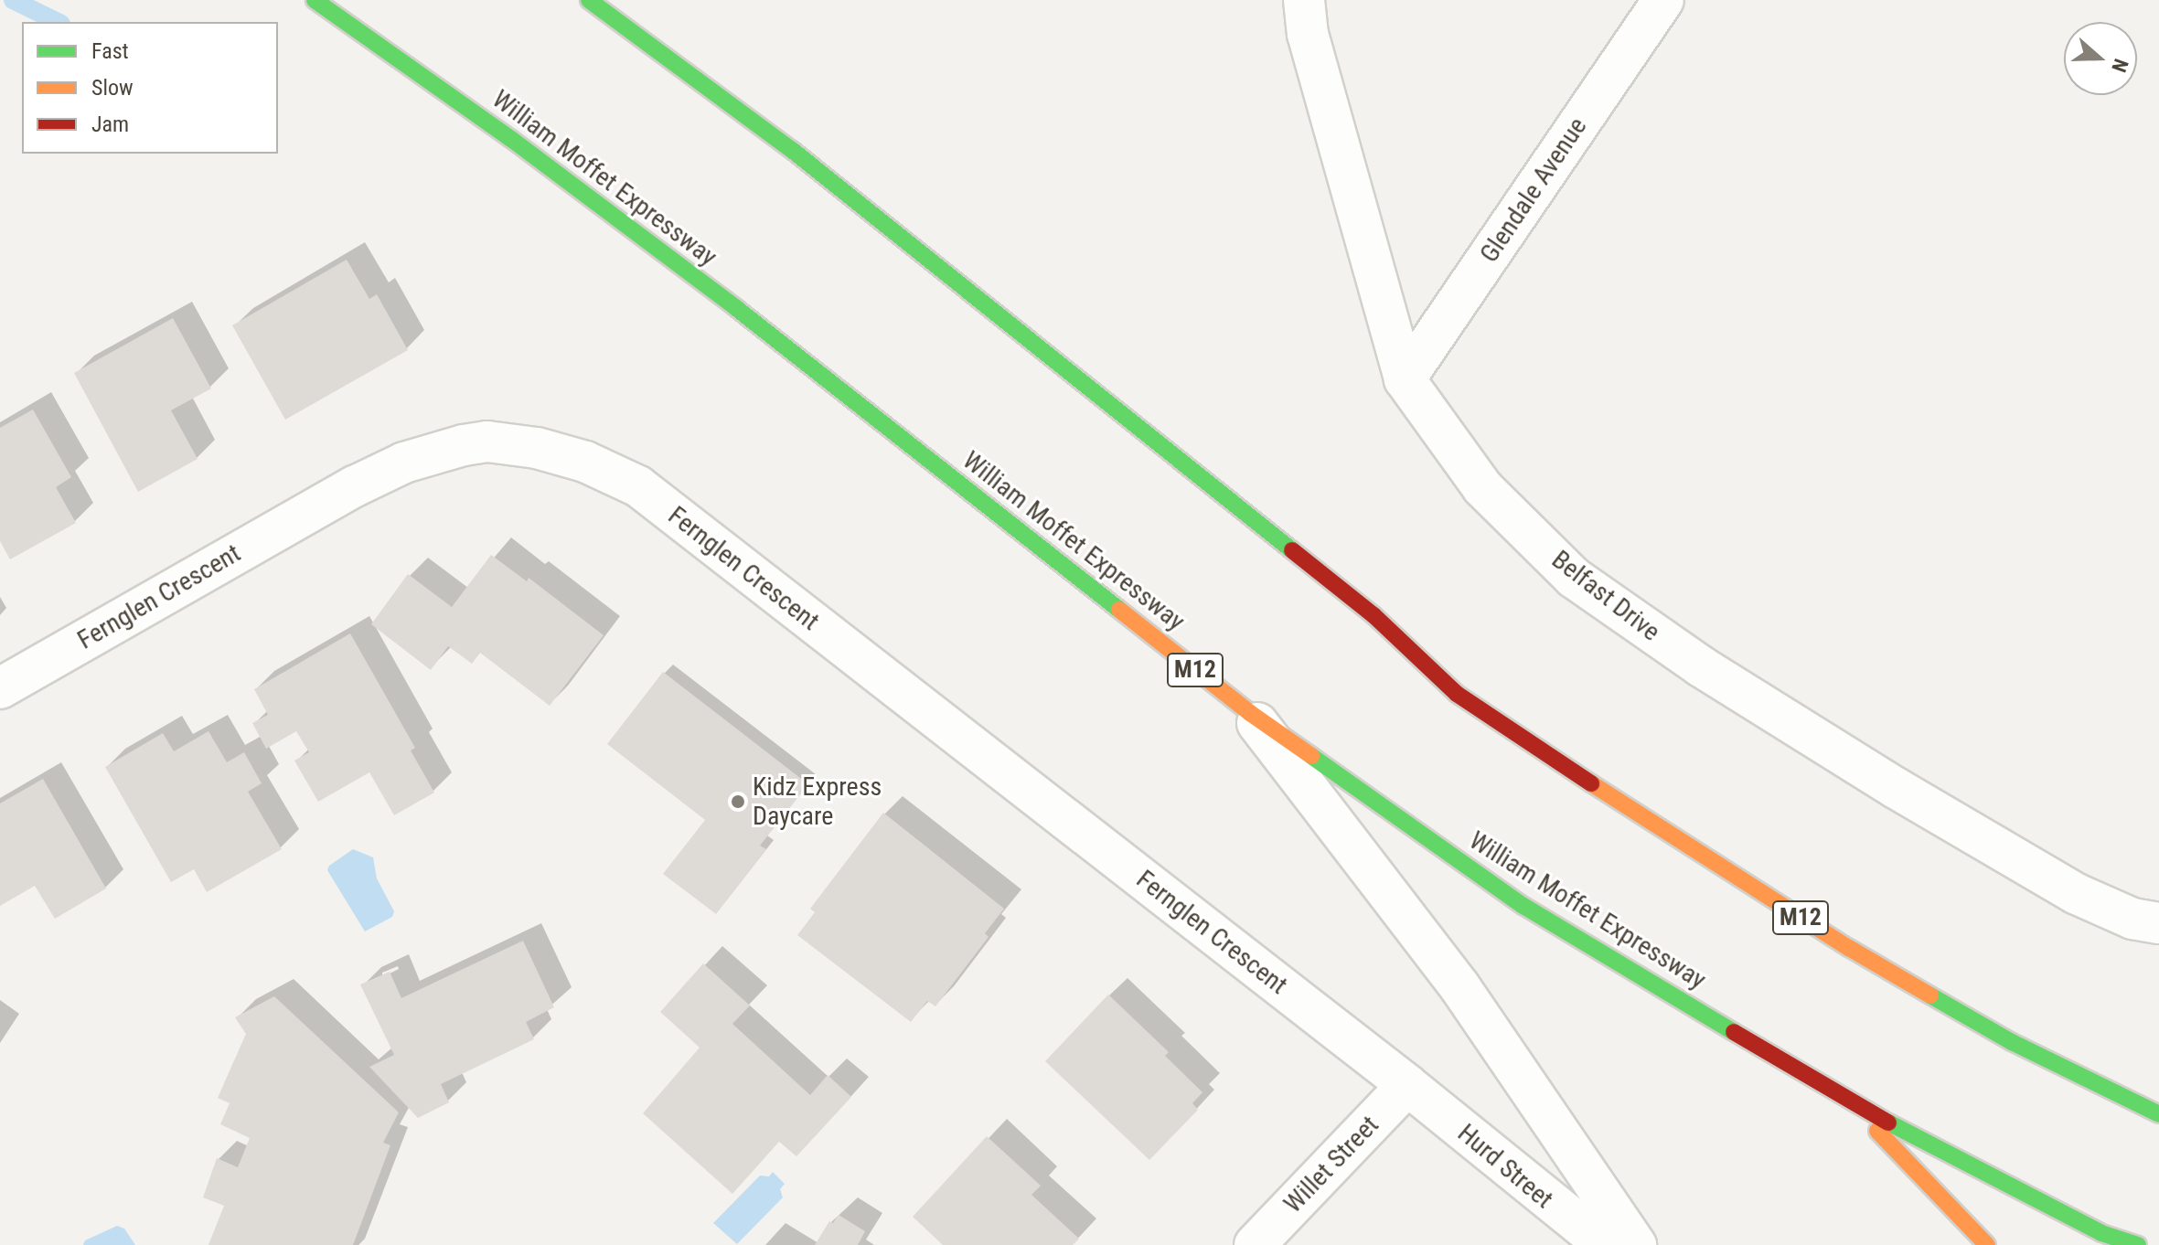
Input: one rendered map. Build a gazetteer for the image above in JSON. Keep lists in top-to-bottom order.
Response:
{
  "streets": {
    "main road": ["William Moffet Expressway", "M12"],
    "street": [
      "Glendale Avenue",
      "Fernglen Crescent",
      "Belfast Drive",
      "Willet Street",
      "Hurd Street"
    ]
  },
  "crossings": [
    ["Glendale Avenue", "Belfast Drive"],
    ["Fernglen Crescent", "Willet Street"],
    ["Fernglen Crescent", "Hurd Street"],
    ["Willet Street", "Hurd Street"]
  ],
  "places": ["Kidz Express Daycare"],
  "legend": ["Fast", "Slow", "Jam"],
  "north": "right"
}
